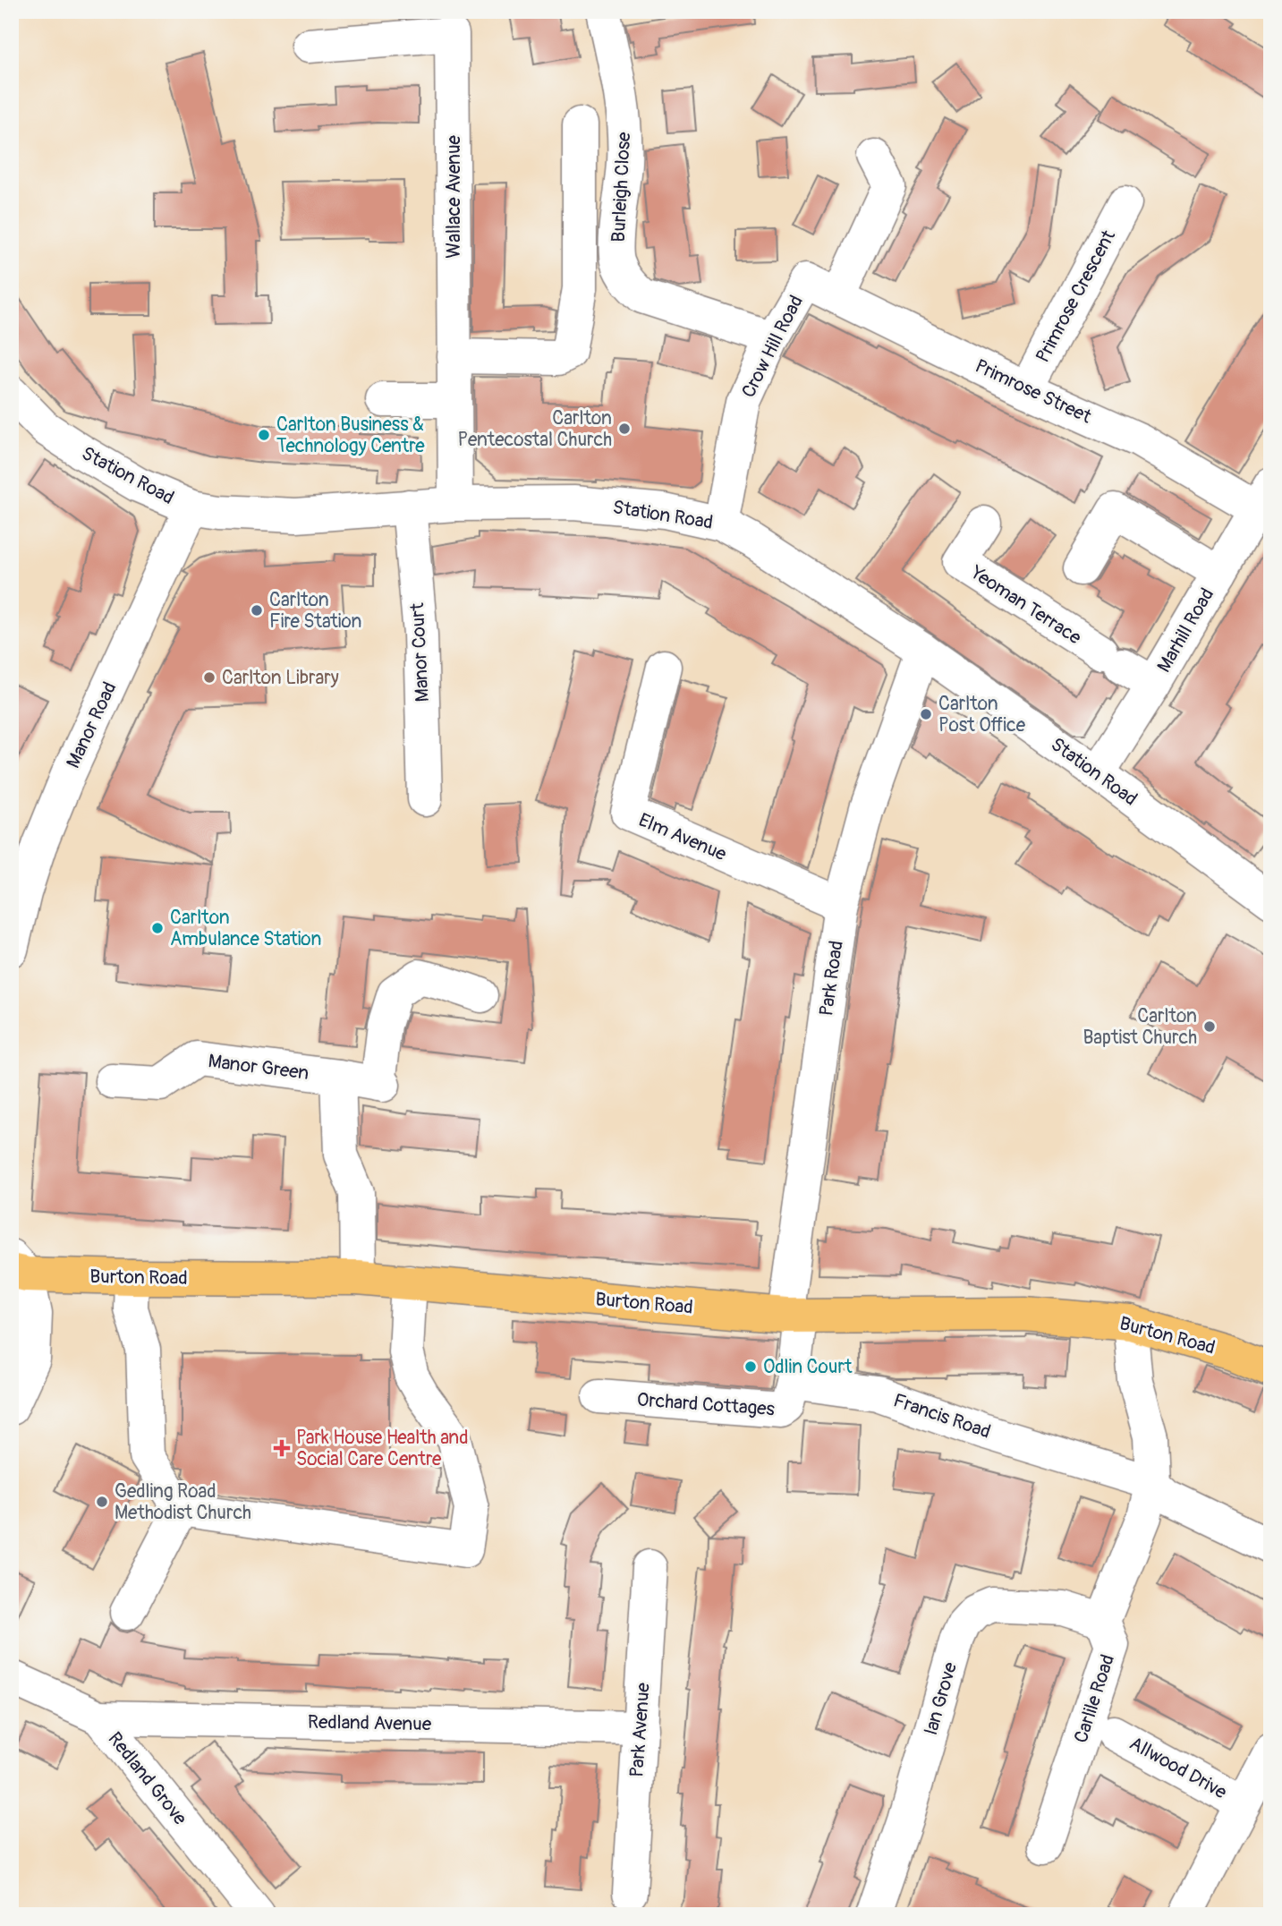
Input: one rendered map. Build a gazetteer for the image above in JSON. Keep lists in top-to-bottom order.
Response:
{
  "streets": {
    "main road": ["Burton Road"],
    "street": [
      "Burleigh Close",
      "Wallace Avenue",
      "Primrose Crescent",
      "Crow Hill Road",
      "Primrose Street",
      "Station Road",
      "Yeoman Terrace",
      "Marhill Road",
      "Manor Court",
      "Manor Road",
      "Elm Avenue",
      "Park Road",
      "Manor Green",
      "Orchard Cottages",
      "Francis Road",
      "Ian Grove",
      "Carlile Road",
      "Redland Avenue",
      "Park Avenue",
      "Allwood Drive",
      "Redland Grove"
    ]
  },
  "crossings": [
    ["Burleigh Close", "Crow Hill Road"],
    ["Wallace Avenue", "Station Road"],
    ["Primrose Crescent", "Primrose Street"],
    ["Crow Hill Road", "Primrose Street"],
    ["Crow Hill Road", "Station Road"],
    ["Primrose Street", "Marhill Road"],
    ["Station Road", "Marhill Road"],
    ["Station Road", "Manor Court"],
    ["Station Road", "Manor Road"],
    ["Station Road", "Park Road"],
    ["Yeoman Terrace", "Marhill Road"],
    ["Elm Avenue", "Park Road"],
    ["Park Road", "Burton Road"],
    ["Orchard Cottages", "Francis Road"],
    ["Ian Grove", "Carlile Road"],
    ["Redland Avenue", "Park Avenue"],
    ["Redland Avenue", "Redland Grove"]
  ],
  "places": {
    "other": [
      "Carlton Pentecostal Church",
      "Carlton Business & Technology Centre",
      "Carlton Fire Station",
      "Carlton Library",
      "Carlton Post Office",
      "Carlton Ambulance Station",
      "Carlton Baptist Church",
      "Odlin Court",
      "Gedling Road Methodist Church"
    ],
    "health": ["Park House Health and Social Care Centre"]
  }
}
